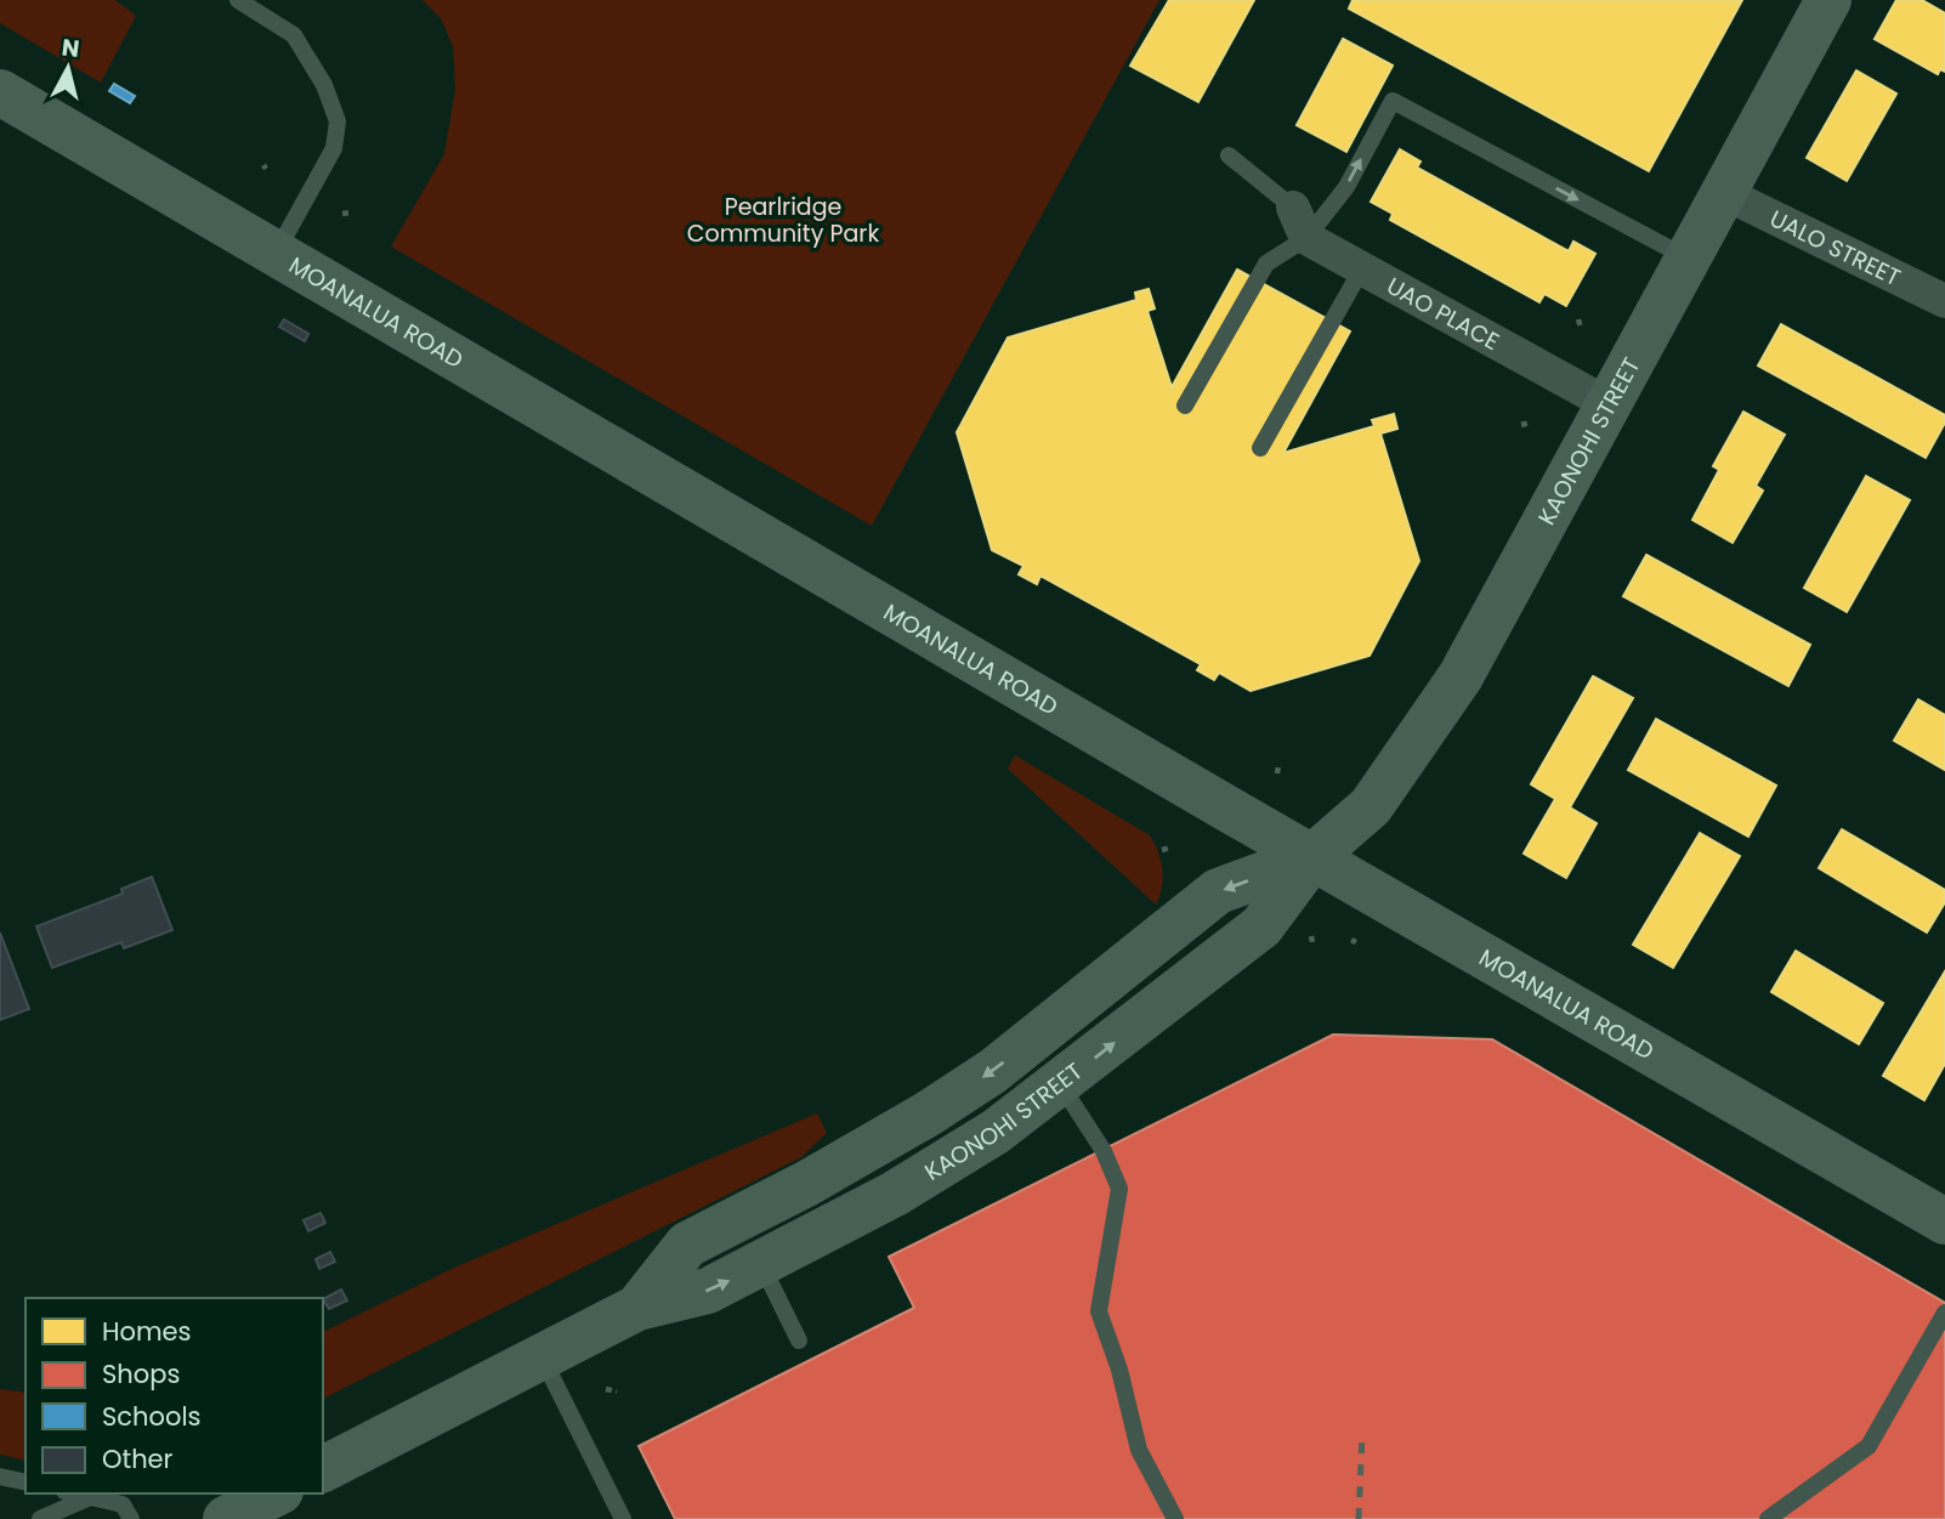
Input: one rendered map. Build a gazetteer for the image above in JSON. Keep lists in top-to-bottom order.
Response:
{
  "streets": {
    "street": [
      "UALO STREET",
      "MOANALUA ROAD",
      "UAO PLACE",
      "KAONOHI STREET"
    ]
  },
  "crossings": [
    ["UALO STREET", "KAONOHI STREET"],
    ["MOANALUA ROAD", "KAONOHI STREET"],
    ["UAO PLACE", "KAONOHI STREET"]
  ],
  "parks": ["Pearlridge Community Park"],
  "legend": [
    "Homes",
    "Shops",
    "Schools",
    "Other"
  ],
  "north": "top"
}
